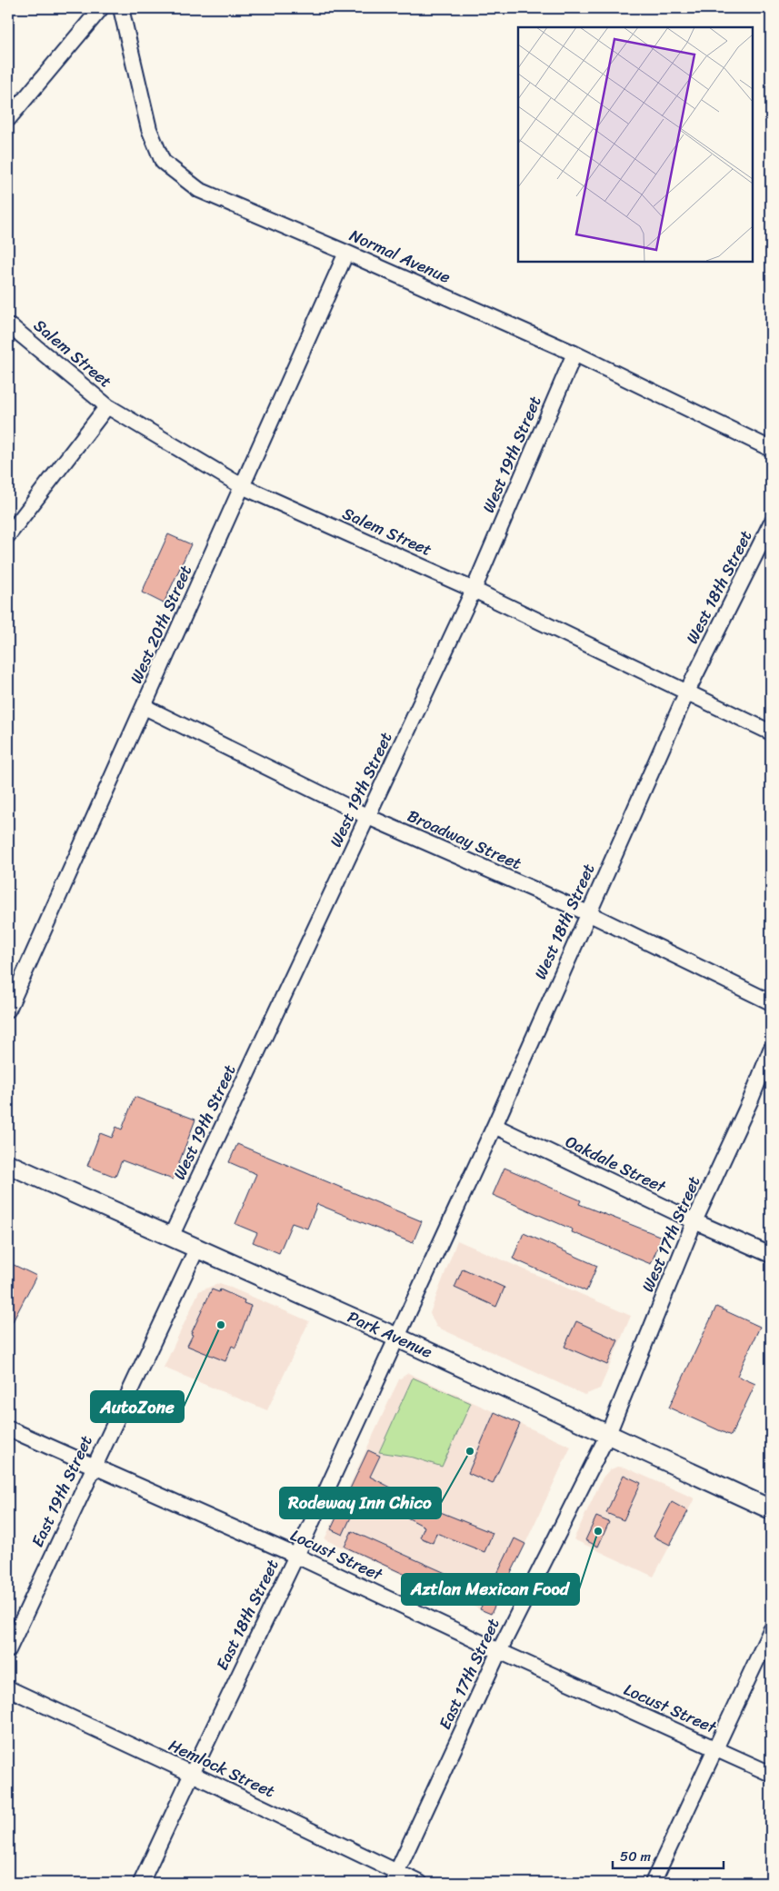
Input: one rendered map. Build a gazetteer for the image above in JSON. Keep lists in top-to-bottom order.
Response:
{
  "streets": {
    "main road": ["Park Avenue"],
    "street": [
      "Normal Avenue",
      "Salem Street",
      "West 19th Street",
      "West 18th Street",
      "West 20th Street",
      "Broadway Street",
      "Oakdale Street",
      "West 17th Street",
      "East 19th Street",
      "Locust Street",
      "East 18th Street",
      "East 17th Street",
      "Hemlock Street"
    ]
  },
  "crossings": [
    ["Normal Avenue", "West 19th Street"],
    ["Normal Avenue", "West 20th Street"],
    ["Salem Street", "West 19th Street"],
    ["Salem Street", "West 18th Street"],
    ["Salem Street", "West 20th Street"],
    ["West 19th Street", "Broadway Street"],
    ["West 19th Street", "Park Avenue"],
    ["West 18th Street", "Broadway Street"],
    ["West 18th Street", "Oakdale Street"],
    ["West 18th Street", "Park Avenue"],
    ["West 18th Street", "East 18th Street"],
    ["West 20th Street", "Broadway Street"],
    ["Oakdale Street", "West 17th Street"],
    ["West 17th Street", "Park Avenue"],
    ["West 17th Street", "East 17th Street"],
    ["Park Avenue", "East 19th Street"],
    ["Park Avenue", "East 18th Street"],
    ["Park Avenue", "East 17th Street"],
    ["East 19th Street", "Locust Street"],
    ["Locust Street", "East 18th Street"],
    ["Locust Street", "East 17th Street"],
    ["East 18th Street", "Hemlock Street"],
    ["East 17th Street", "Hemlock Street"]
  ],
  "places": ["AutoZone", "Rodeway Inn Chico", "Aztlan Mexican Food"],
  "scale_bar": "50 m"
}
